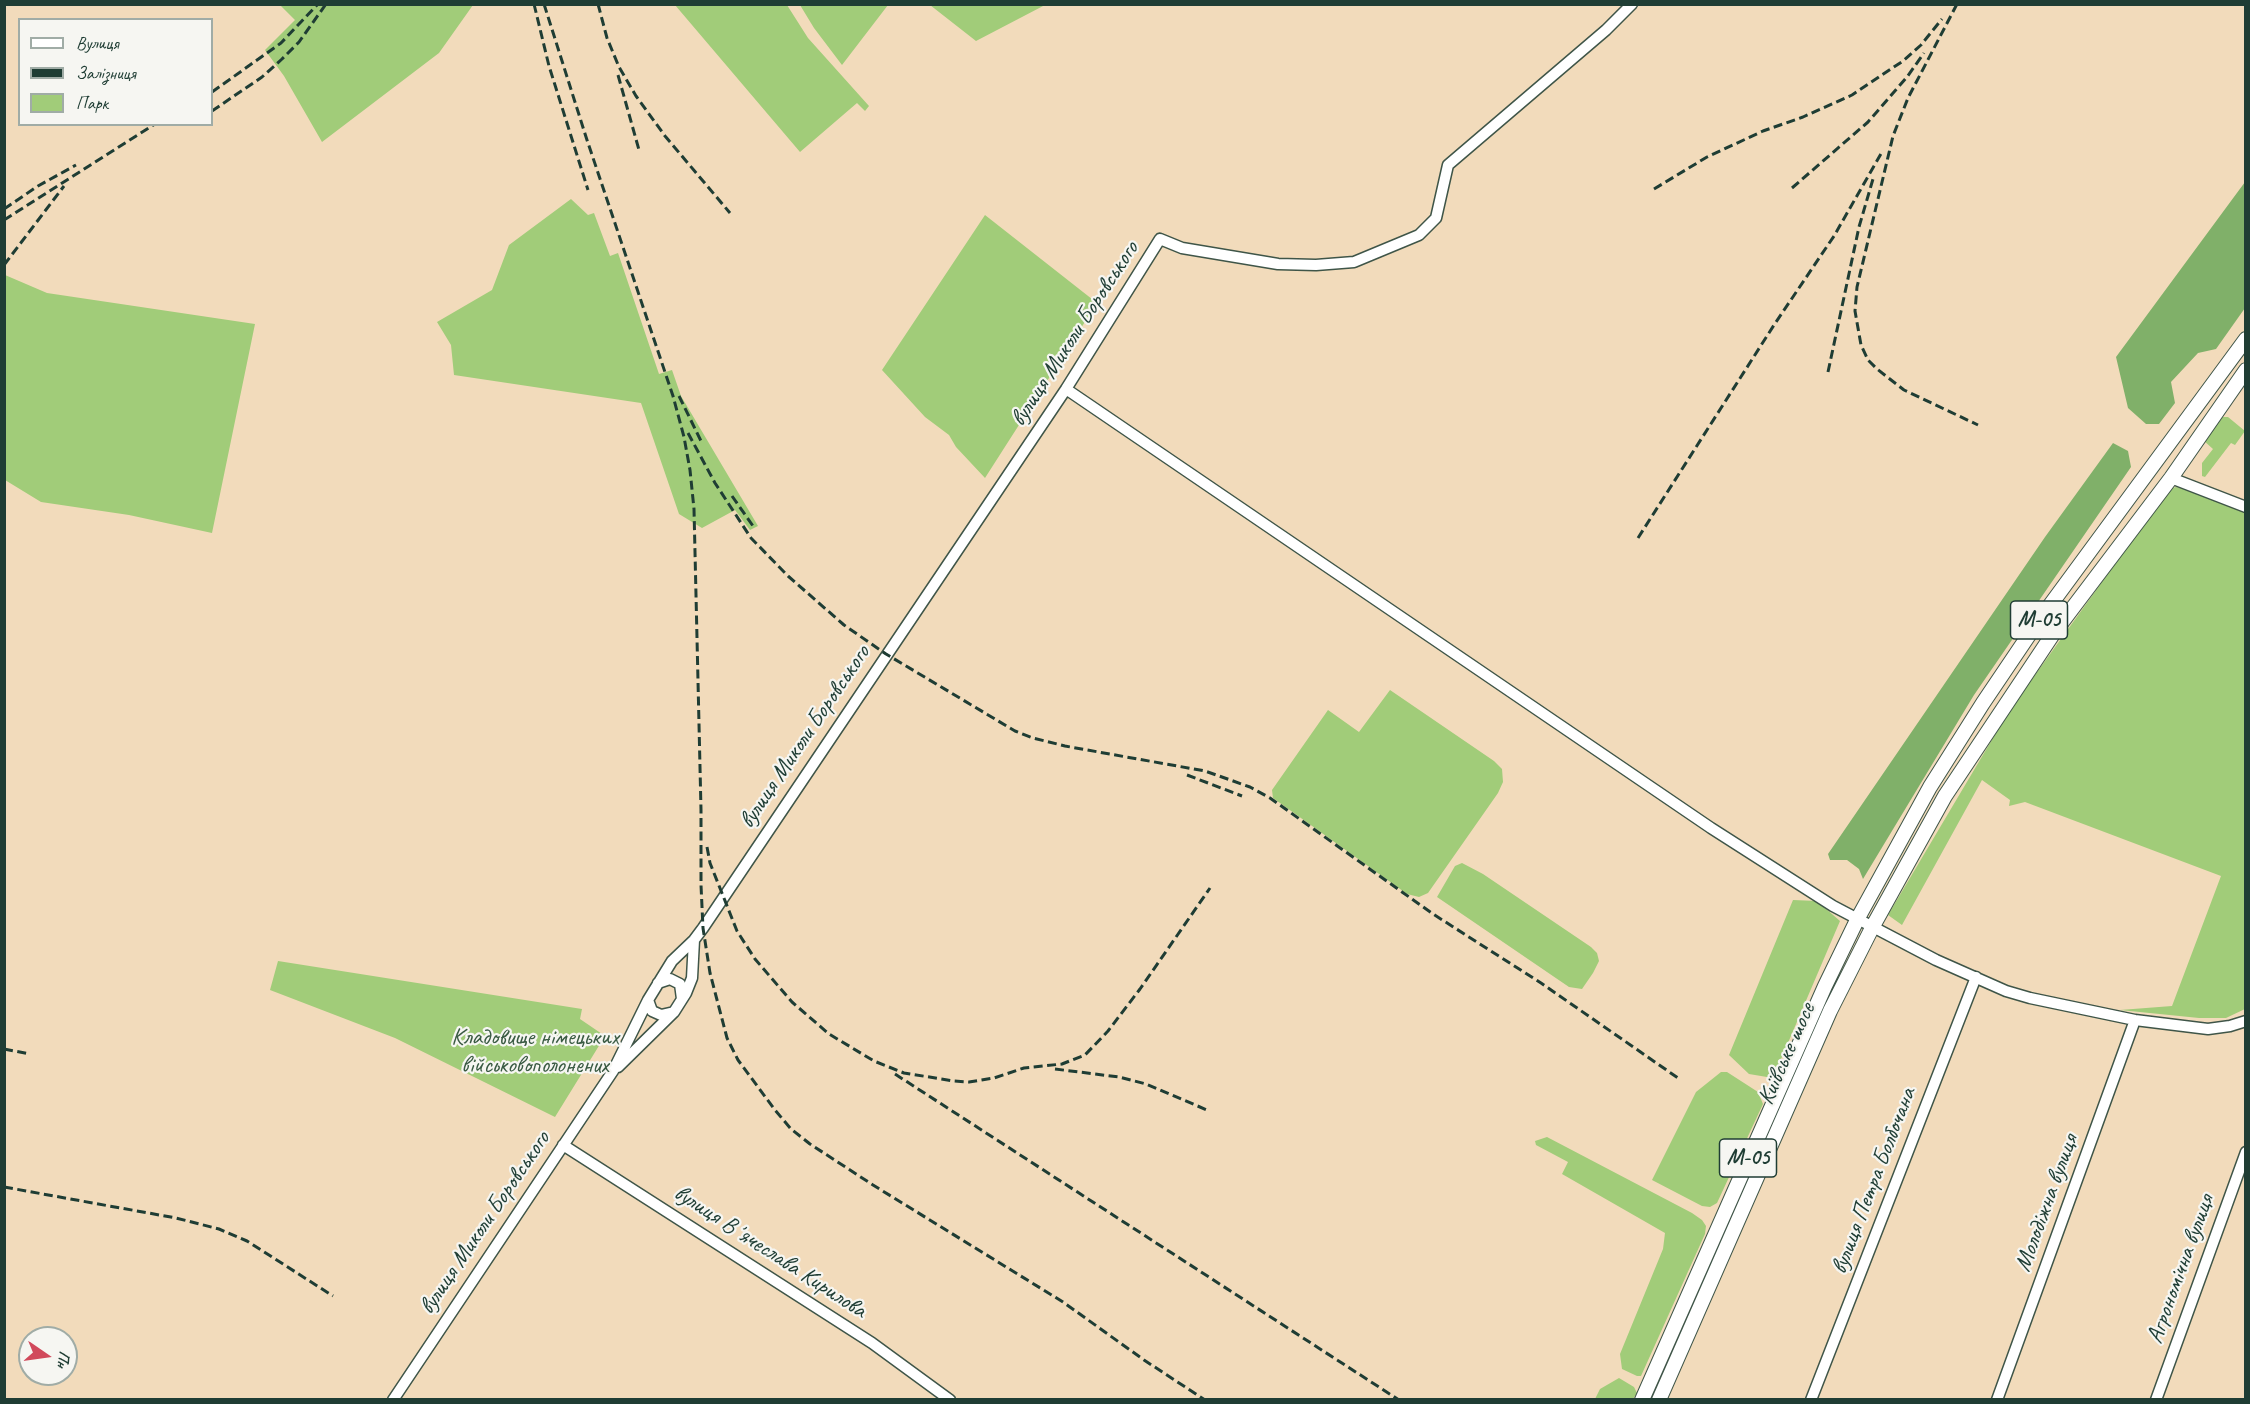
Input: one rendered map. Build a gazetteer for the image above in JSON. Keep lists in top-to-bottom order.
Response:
{
  "streets": {
    "main road": ["М-05", "Київське шосе"],
    "street": [
      "вулиця Миколи Боровського",
      "вулиця Петра Болбочана",
      "Молодіжна вулиця",
      "вулиця Вʼячеслава Кирилова",
      "Агрономічна вулиця"
    ]
  },
  "crossings": [
    ["вулиця Миколи Боровського", "вулиця Вʼячеслава Кирилова"],
    ["М-05", "Київське шосе"]
  ],
  "parks": ["Кладовище німецьких військовополонених"],
  "legend": ["Вулиця", "Залізниця", "Парк"],
  "north": "right"
}
